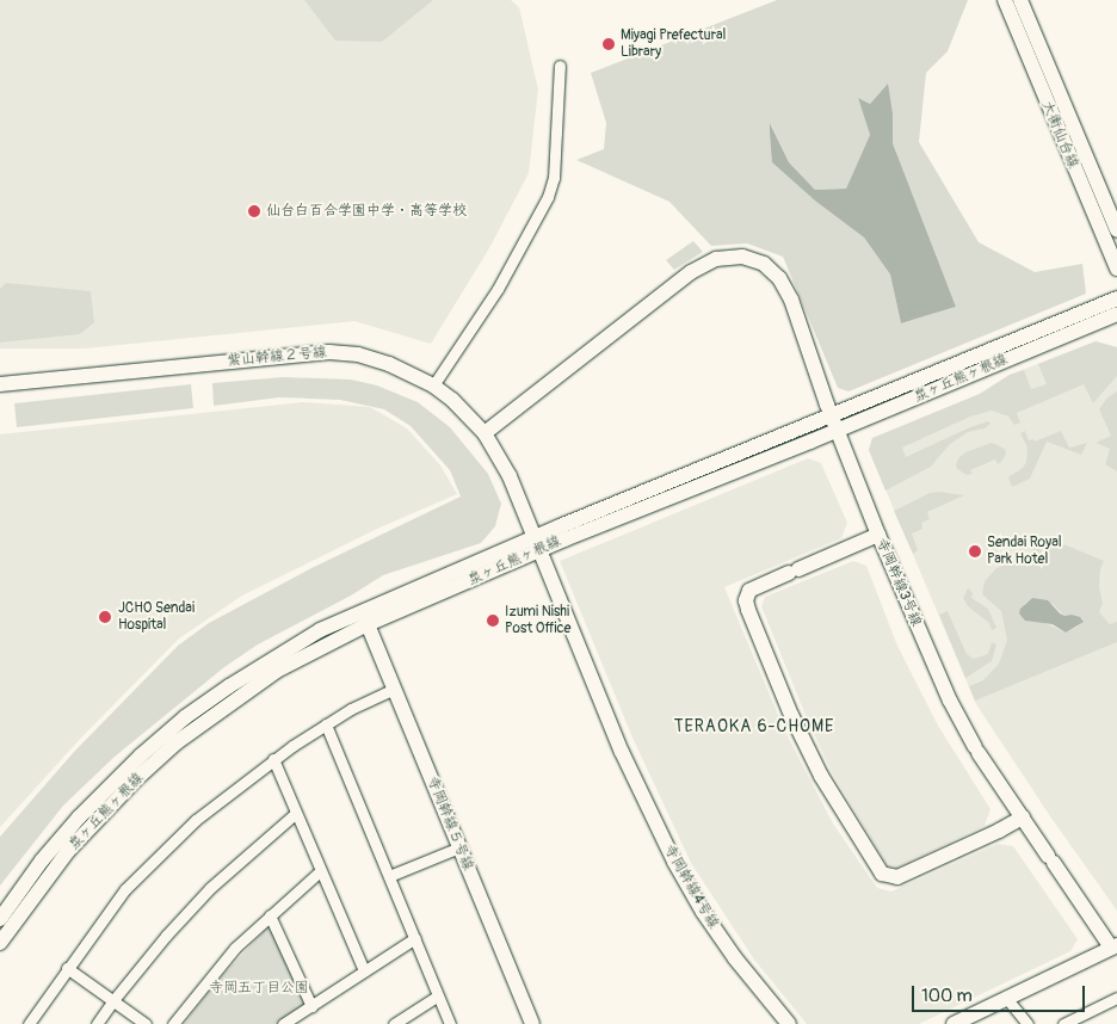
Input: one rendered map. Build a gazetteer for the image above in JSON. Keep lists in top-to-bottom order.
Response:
{
  "streets": {
    "street": [
      "大衡仙台線",
      "紫山幹線２号線",
      "泉ヶ丘熊ヶ根線",
      "寺岡幹線3号線",
      "寺岡幹線５号線",
      "寺岡幹線4号線"
    ]
  },
  "crossings": [
    ["紫山幹線２号線", "泉ヶ丘熊ヶ根線"],
    ["紫山幹線２号線", "寺岡幹線3号線"],
    ["紫山幹線２号線", "寺岡幹線4号線"],
    ["泉ヶ丘熊ヶ根線", "寺岡幹線3号線"],
    ["泉ヶ丘熊ヶ根線", "寺岡幹線５号線"],
    ["泉ヶ丘熊ヶ根線", "寺岡幹線4号線"]
  ],
  "districts": ["TERAOKA 6-CHOME"],
  "parks": ["寺岡五丁目公園"],
  "places": [
    "Miyagi Prefectural Library",
    "仙台白百合学園中学・高等学校",
    "Sendai Royal Park Hotel",
    "JCHO Sendai Hospital",
    "Izumi Nishi Post Office"
  ],
  "scale_bar": "100 m"
}
